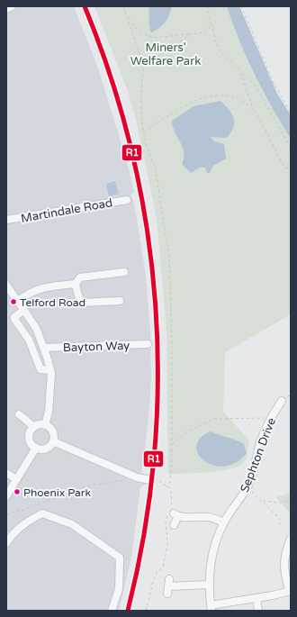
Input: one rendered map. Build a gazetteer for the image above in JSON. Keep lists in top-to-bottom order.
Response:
{
  "streets": {
    "street": ["Martindale Road", "Bayton Way", "Sephton Drive"]
  },
  "parks": ["Miners' Welfare Park"],
  "places": ["Telford Road", "Phoenix Park"],
  "lines": ["transit line R1"]
}
